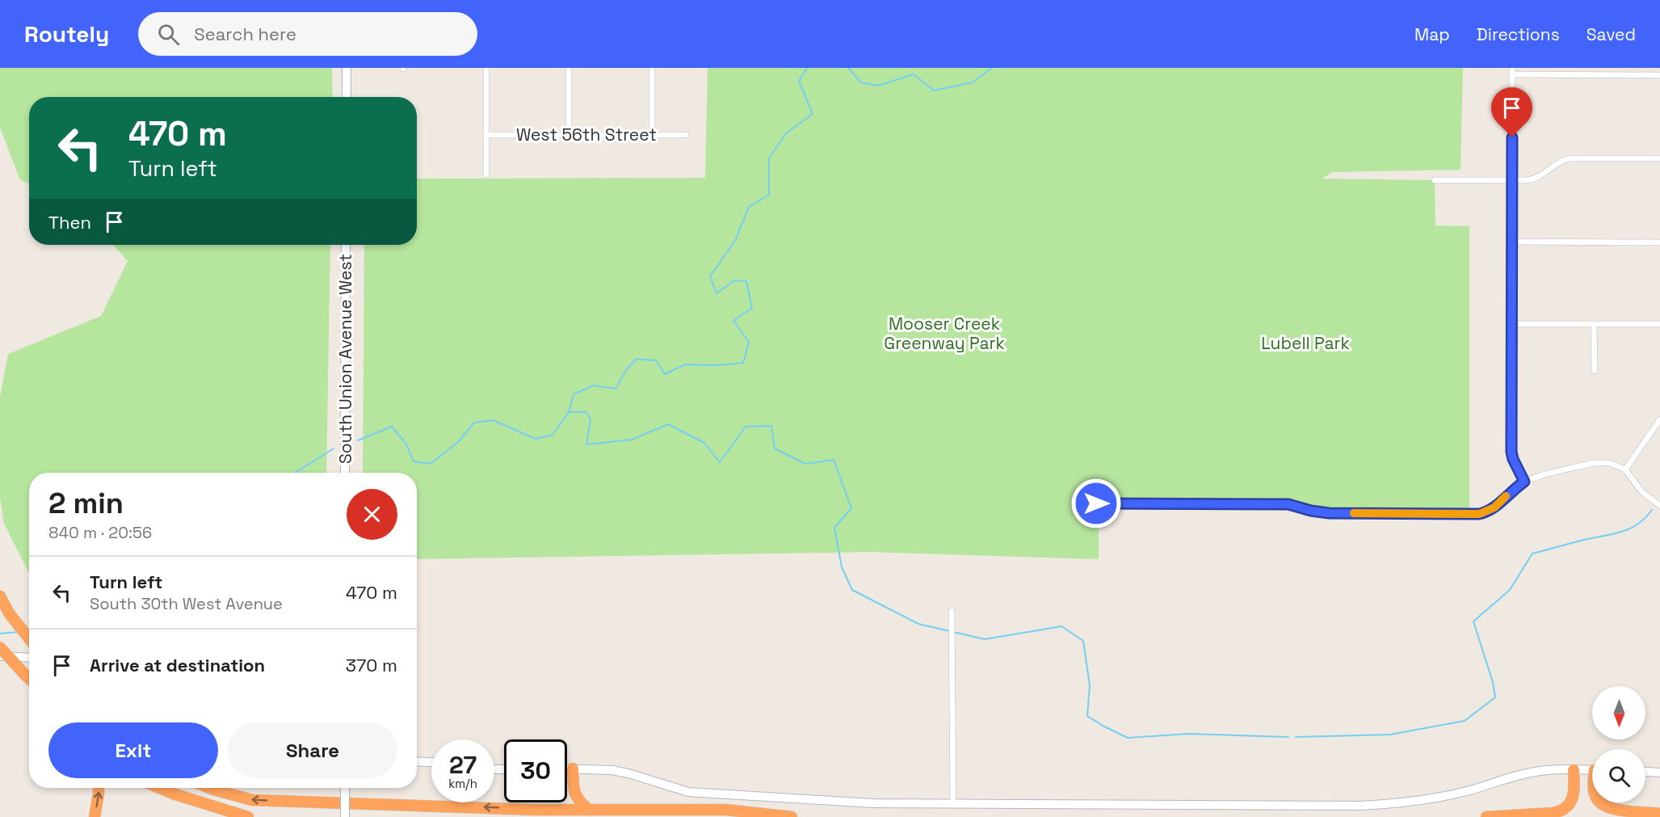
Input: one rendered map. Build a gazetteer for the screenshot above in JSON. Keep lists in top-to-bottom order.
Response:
{
  "streets": {
    "street": ["West 56th Street", "South Union Avenue West"]
  },
  "parks": ["Mooser Creek Greenway Park", "Lubell Park"],
  "north": "bottom",
  "page": {
    "header": "Routely",
    "search": "Search here",
    "nav": ["Map", "Directions", "Saved"],
    "turn": ["470 m", "Turn left"],
    "then": "Then",
    "heading": ["2 min", "840 m · 20:56"],
    "list": [
      {
        "name": "Turn left",
        "note": "South 30th West Avenue",
        "value": "470 m"
      },
      {
        "name": "Arrive at destination",
        "value": "370 m"
      }
    ],
    "buttons": ["Exit", "Share"],
    "speed": "27 km/h",
    "limit": "30"
  }
}
